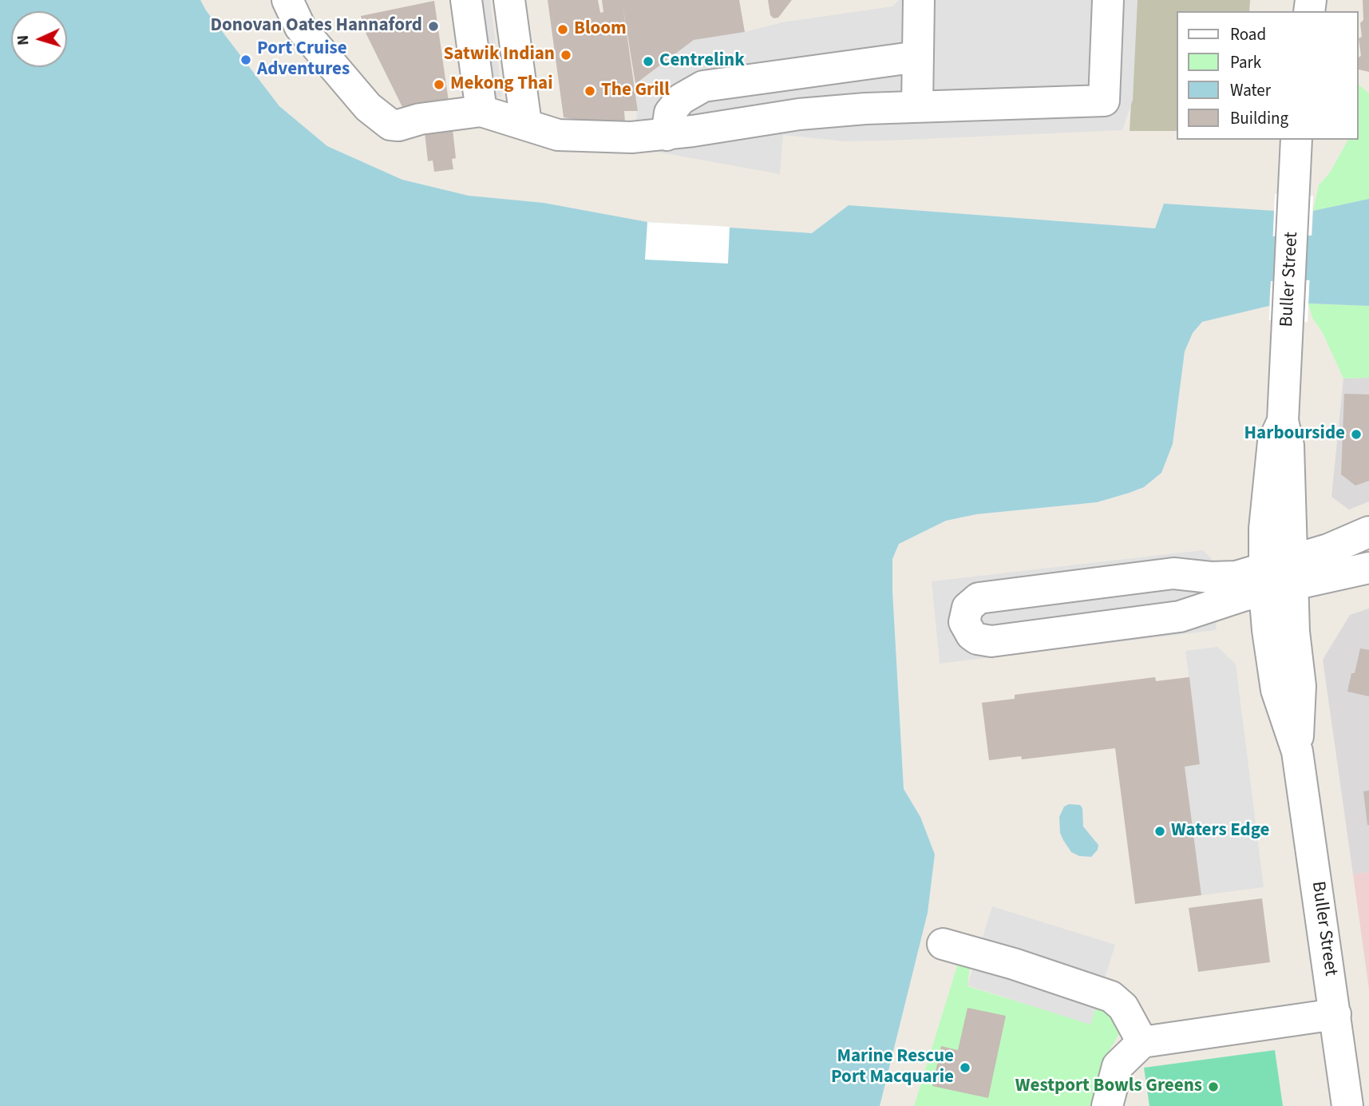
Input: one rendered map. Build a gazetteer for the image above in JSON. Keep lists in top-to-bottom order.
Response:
{
  "streets": {
    "street": ["Buller Street"]
  },
  "places": [
    "Donovan Oates Hannaford",
    "Bloom",
    "Satwik Indian",
    "Port Cruise Adventures",
    "Centrelink",
    "Mekong Thai",
    "The Grill",
    "Harbourside",
    "Waters Edge",
    "Marine Rescue Port Macquarie",
    "Westport Bowls Greens"
  ],
  "legend": [
    "Road",
    "Park",
    "Water",
    "Building"
  ],
  "north": "left"
}
